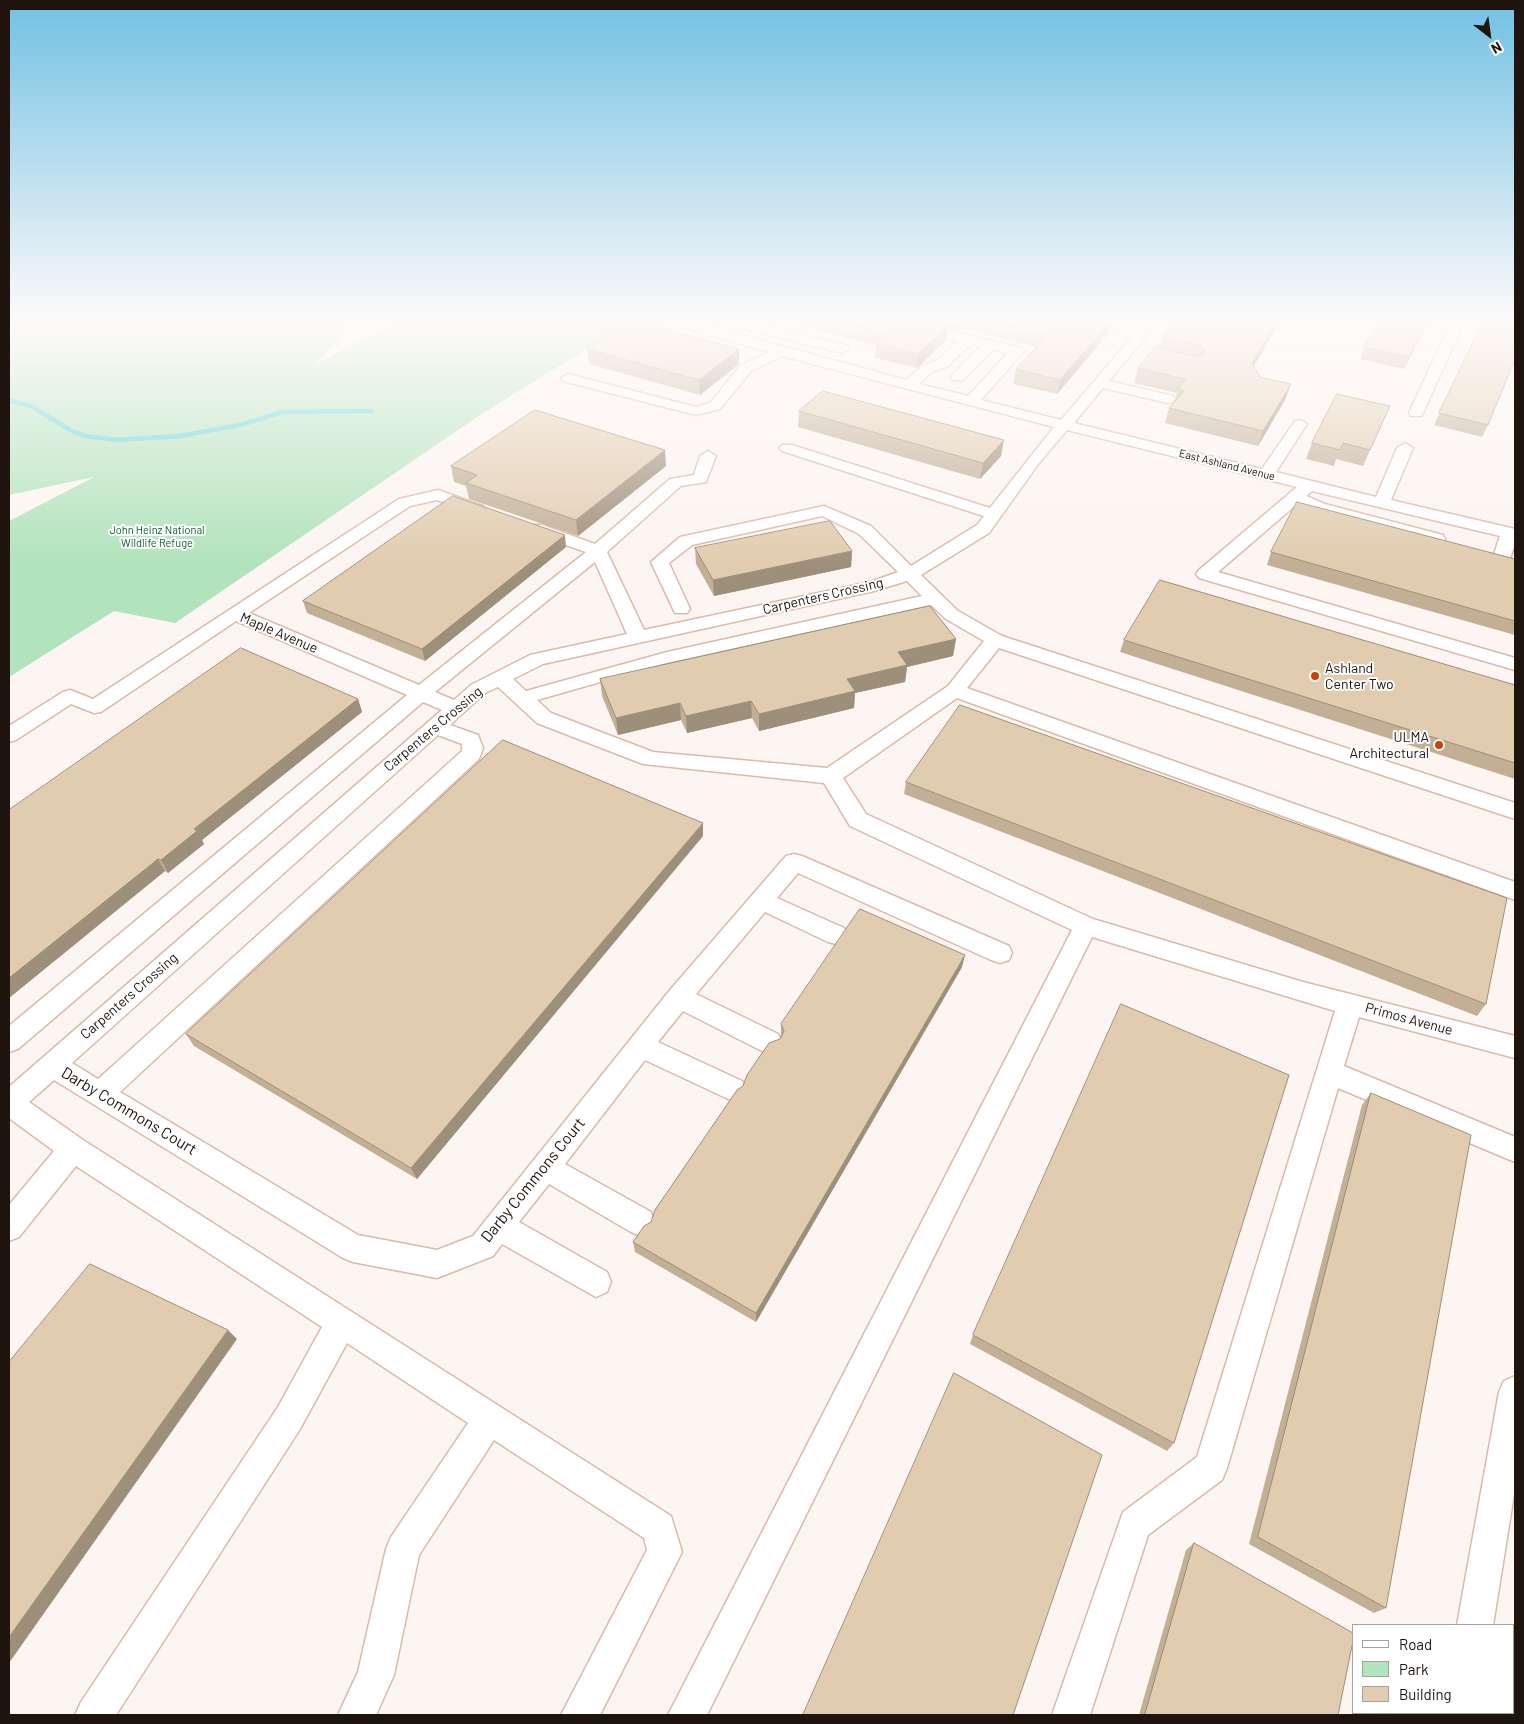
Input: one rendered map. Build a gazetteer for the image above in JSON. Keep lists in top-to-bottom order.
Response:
{
  "streets": {
    "street": [
      "East Ashland Avenue",
      "Carpenters Crossing",
      "Maple Avenue",
      "Primos Avenue",
      "Darby Commons Court"
    ]
  },
  "crossings": [
    ["East Ashland Avenue", "Carpenters Crossing"],
    ["Carpenters Crossing", "Maple Avenue"],
    ["Carpenters Crossing", "Darby Commons Court"]
  ],
  "parks": ["John Heinz National Wildlife Refuge"],
  "places": ["Ashland Center Two", "ULMA Architectural"],
  "legend": ["Road", "Park", "Building"],
  "north": "bottom right"
}
